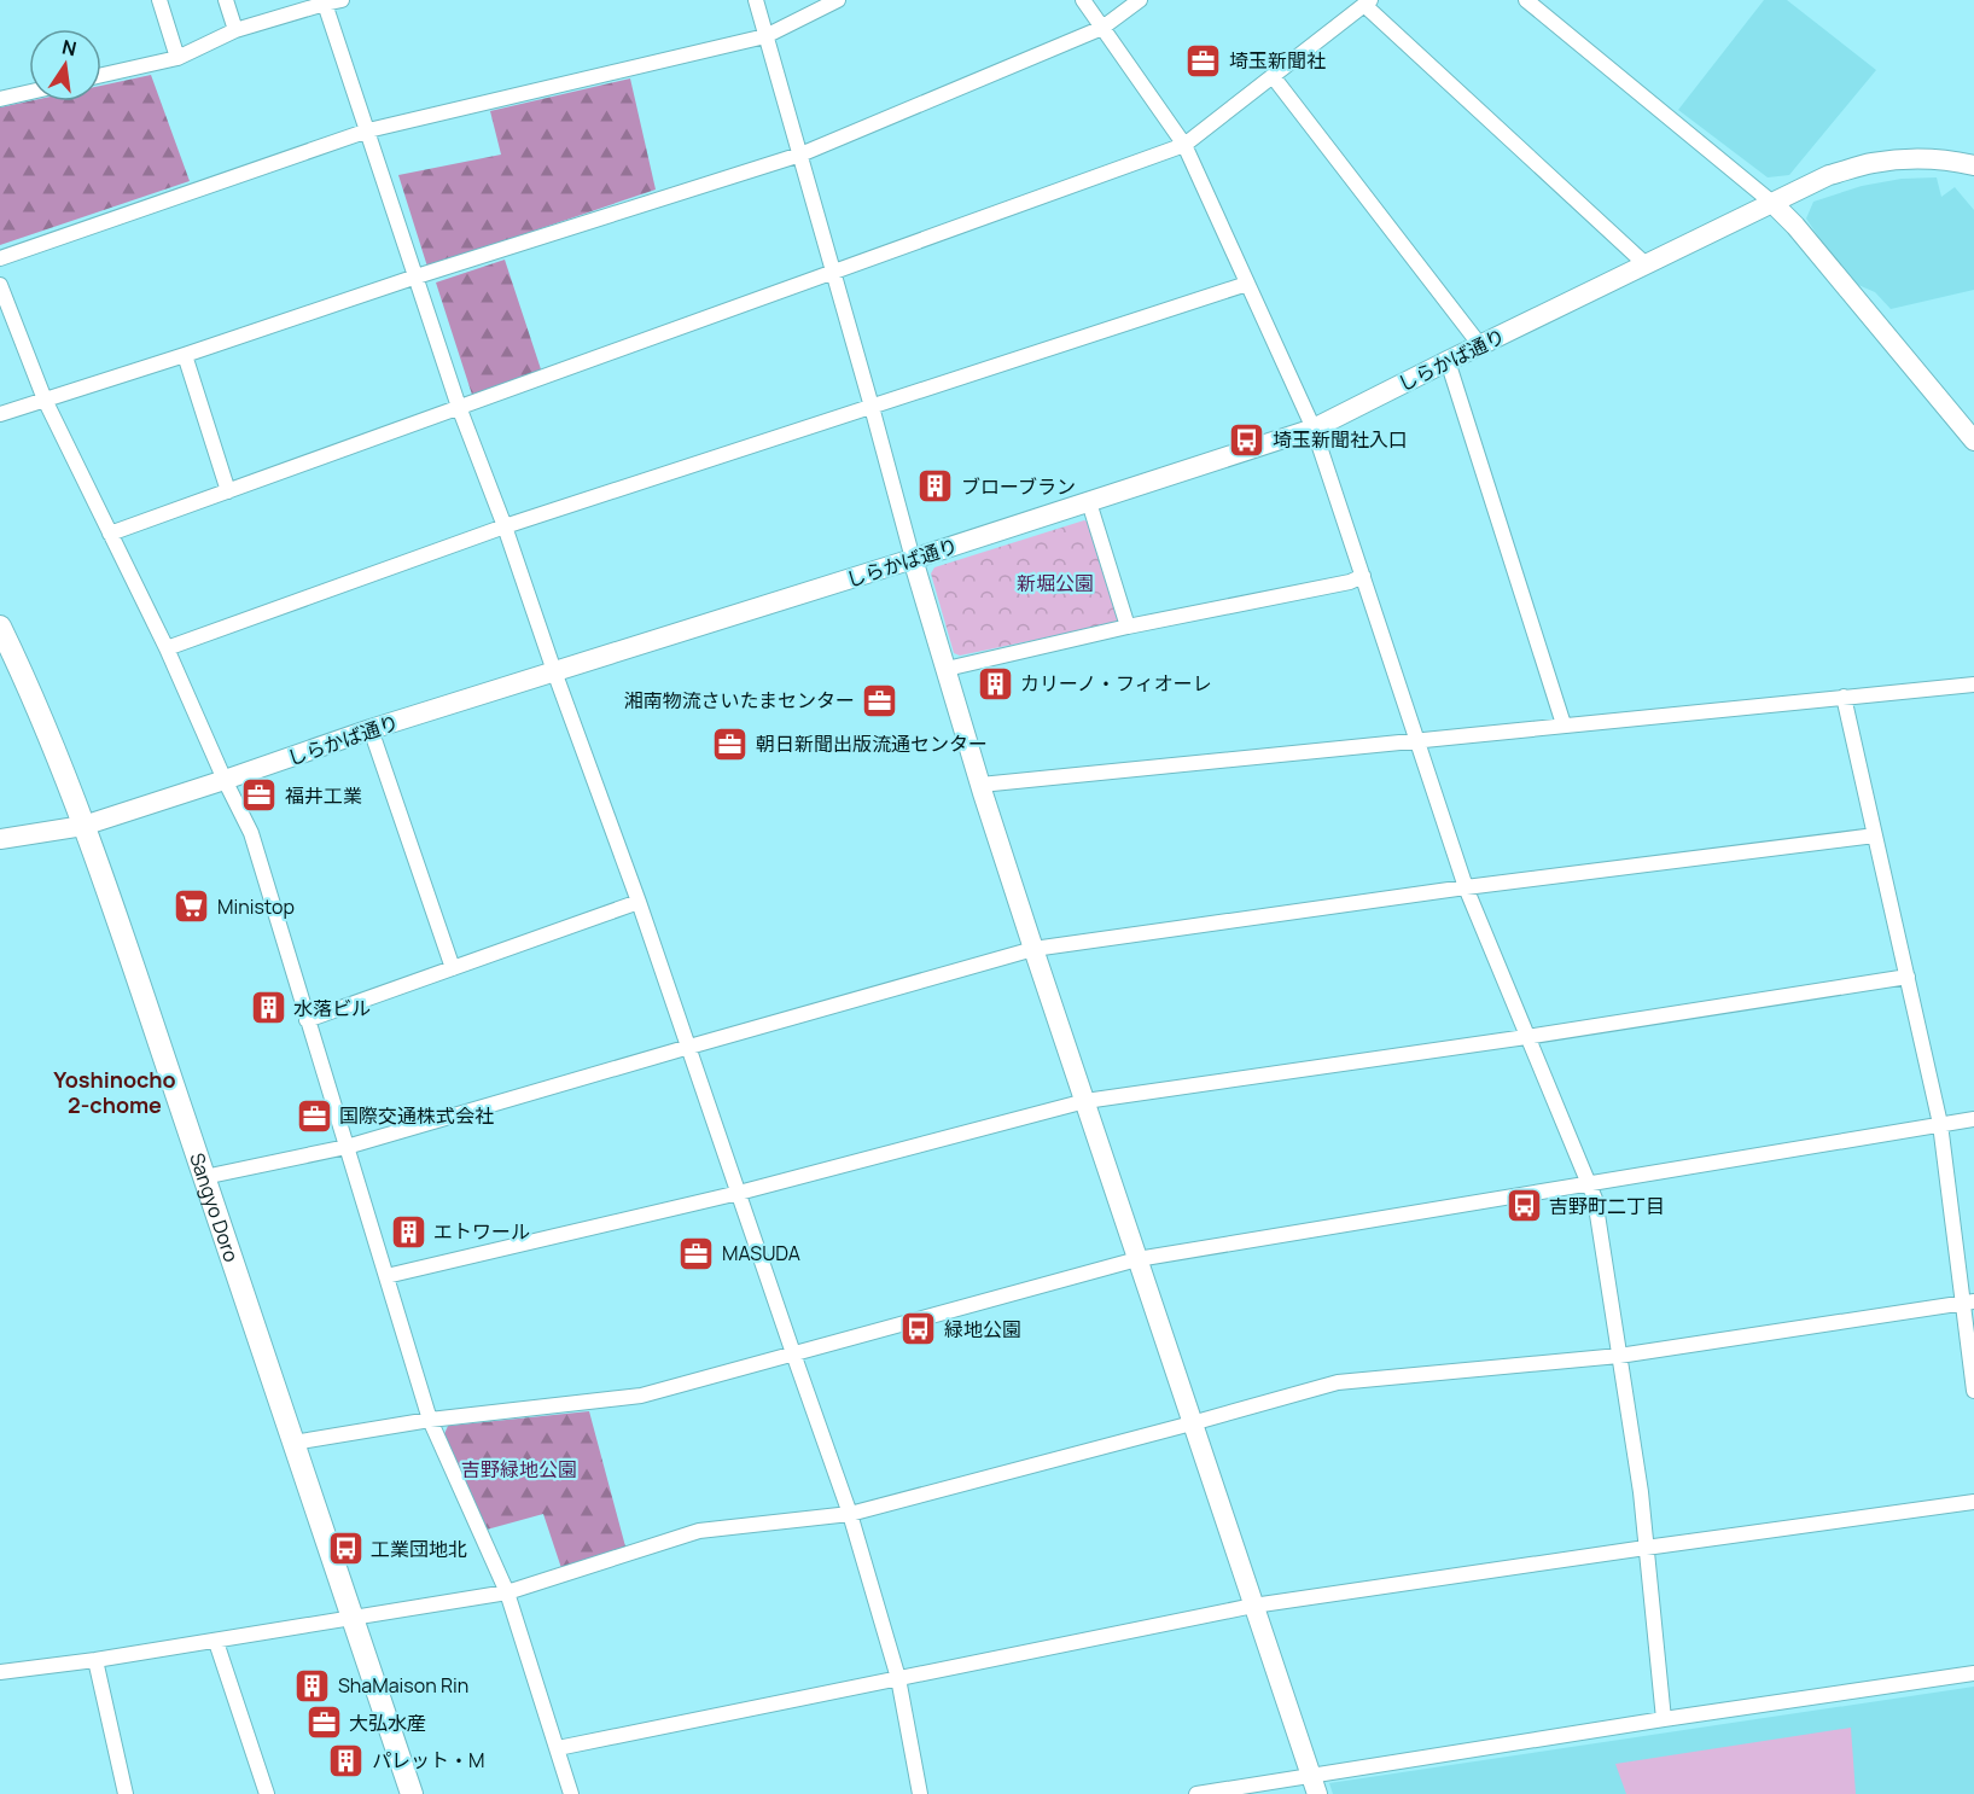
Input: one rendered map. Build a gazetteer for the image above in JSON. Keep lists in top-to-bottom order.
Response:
{
  "streets": {
    "main road": ["Sangyo Doro"],
    "street": ["しらかば通り"]
  },
  "crossings": [
    ["しらかば通り", "Sangyo Doro"]
  ],
  "districts": ["Yoshinocho 2-chome"],
  "parks": ["新堀公園", "吉野緑地公園"],
  "places": {
    "office": [
      "埼玉新聞社",
      "湘南物流さいたまセンター",
      "朝日新聞出版流通センター",
      "福井工業",
      "国際交通株式会社",
      "MASUDA",
      "大弘水産"
    ],
    "bus stop": [
      "埼玉新聞社入口",
      "吉野町二丁目",
      "緑地公園",
      "工業団地北"
    ],
    "building": [
      "ブローブラン",
      "カリーノ・フィオーレ",
      "水落ビル",
      "エトワール",
      "ShaMaison Rin",
      "パレット・M"
    ],
    "supermarket": ["Ministop"]
  },
  "north": "top"
}
